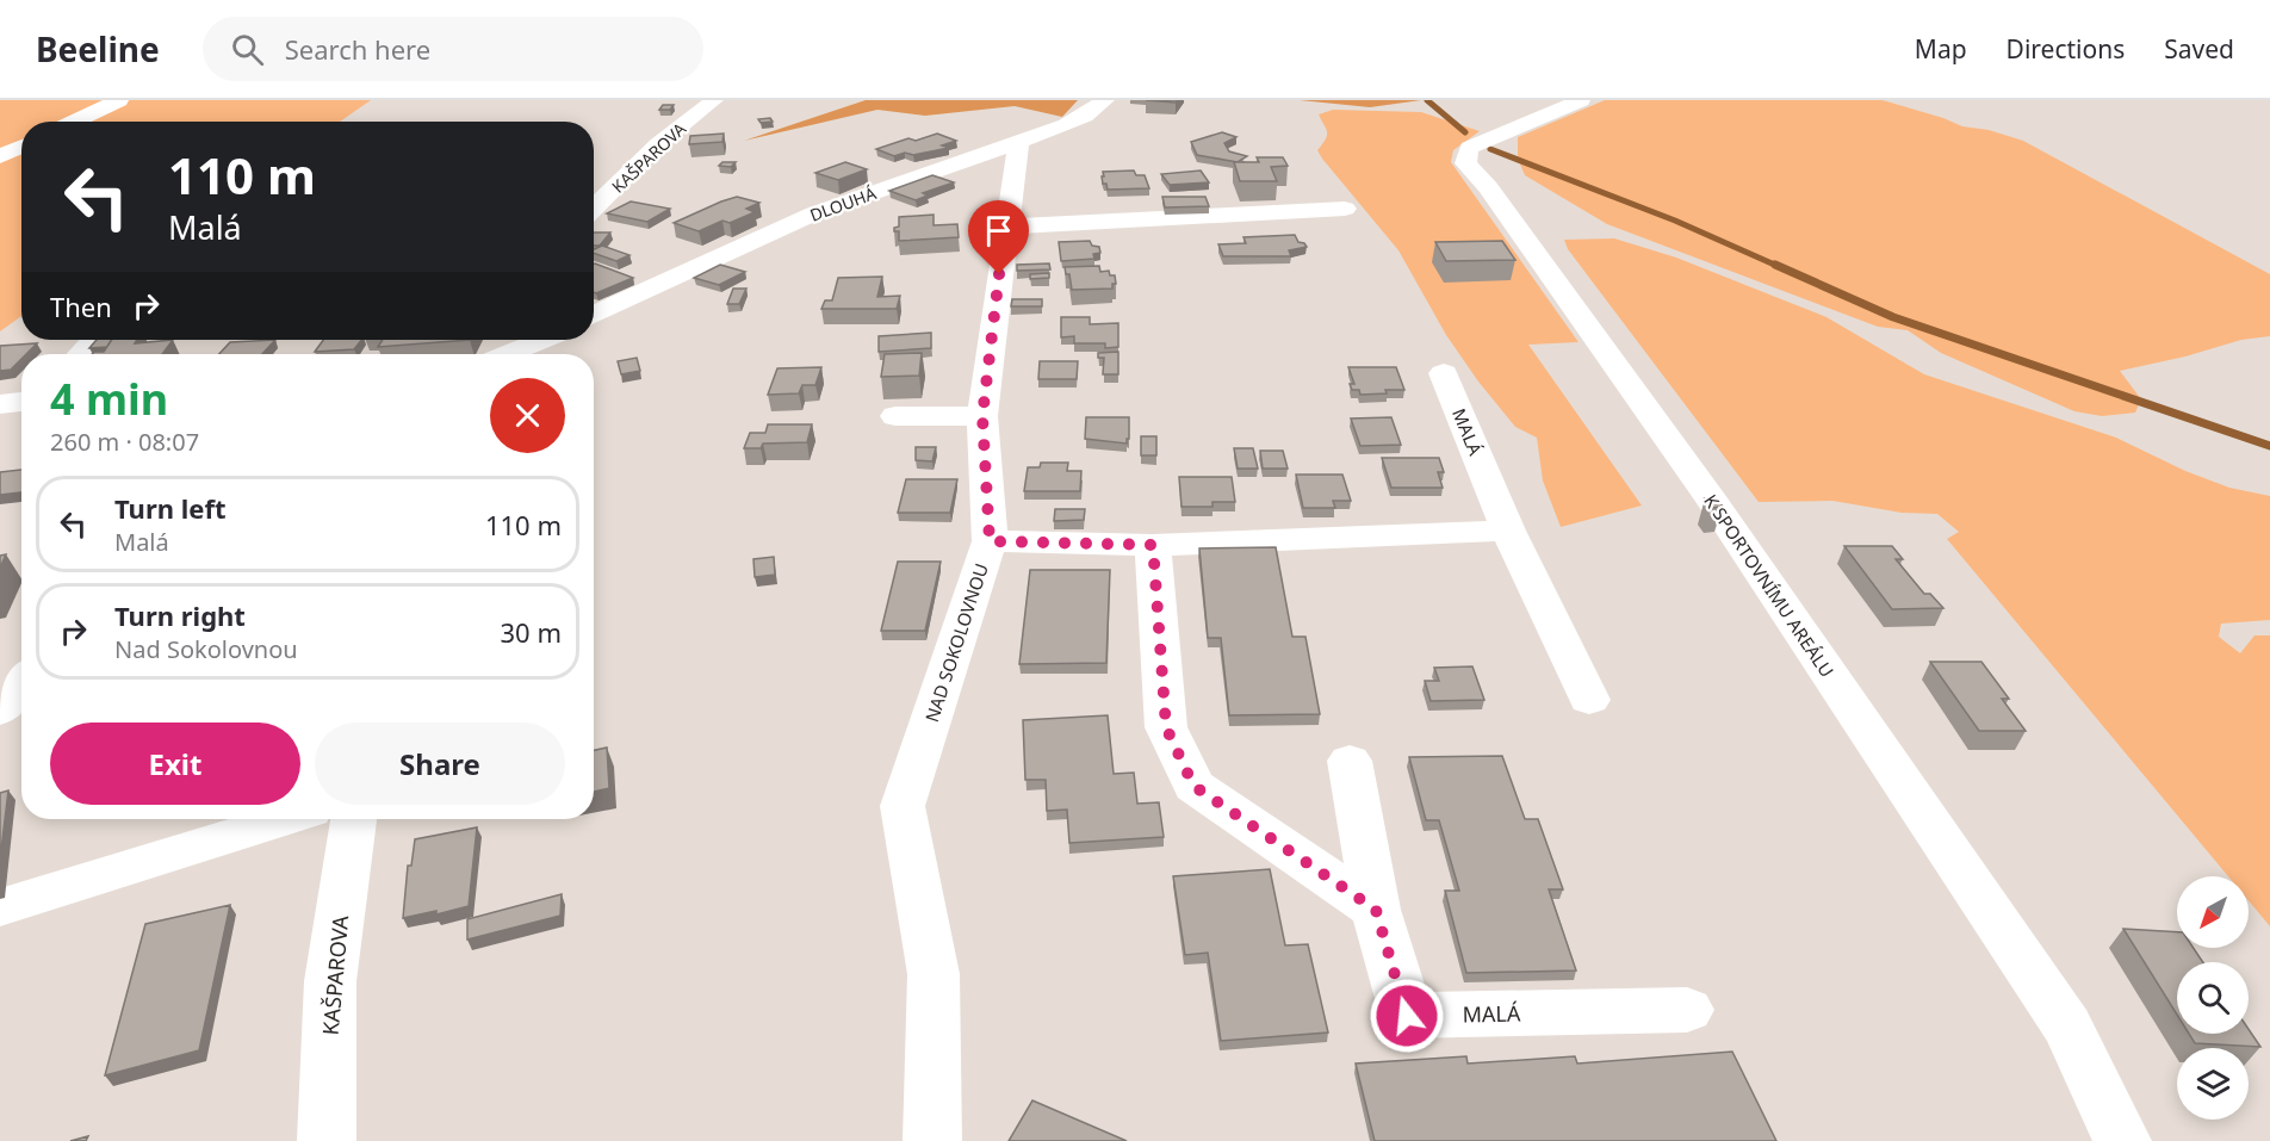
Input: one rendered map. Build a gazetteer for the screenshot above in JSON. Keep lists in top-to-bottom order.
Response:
{
  "streets": {
    "street": [
      "KAŠPAROVA",
      "DLOUHÁ",
      "MALÁ",
      "K SPORTOVNÍMU AREÁLU",
      "NAD SOKOLOVNOU"
    ]
  },
  "crossings": [
    ["DLOUHÁ", "NAD SOKOLOVNOU"]
  ],
  "north": "bottom left",
  "page": {
    "header": "Beeline",
    "search": "Search here",
    "nav": ["Map", "Directions", "Saved"],
    "turn": ["110 m", "Malá"],
    "then": "Then",
    "heading": ["4 min", "260 m · 08:07"],
    "list": [
      {
        "name": "Turn left",
        "note": "Malá",
        "value": "110 m"
      },
      {
        "name": "Turn right",
        "note": "Nad Sokolovnou",
        "value": "30 m"
      }
    ],
    "buttons": ["Exit", "Share"]
  }
}
